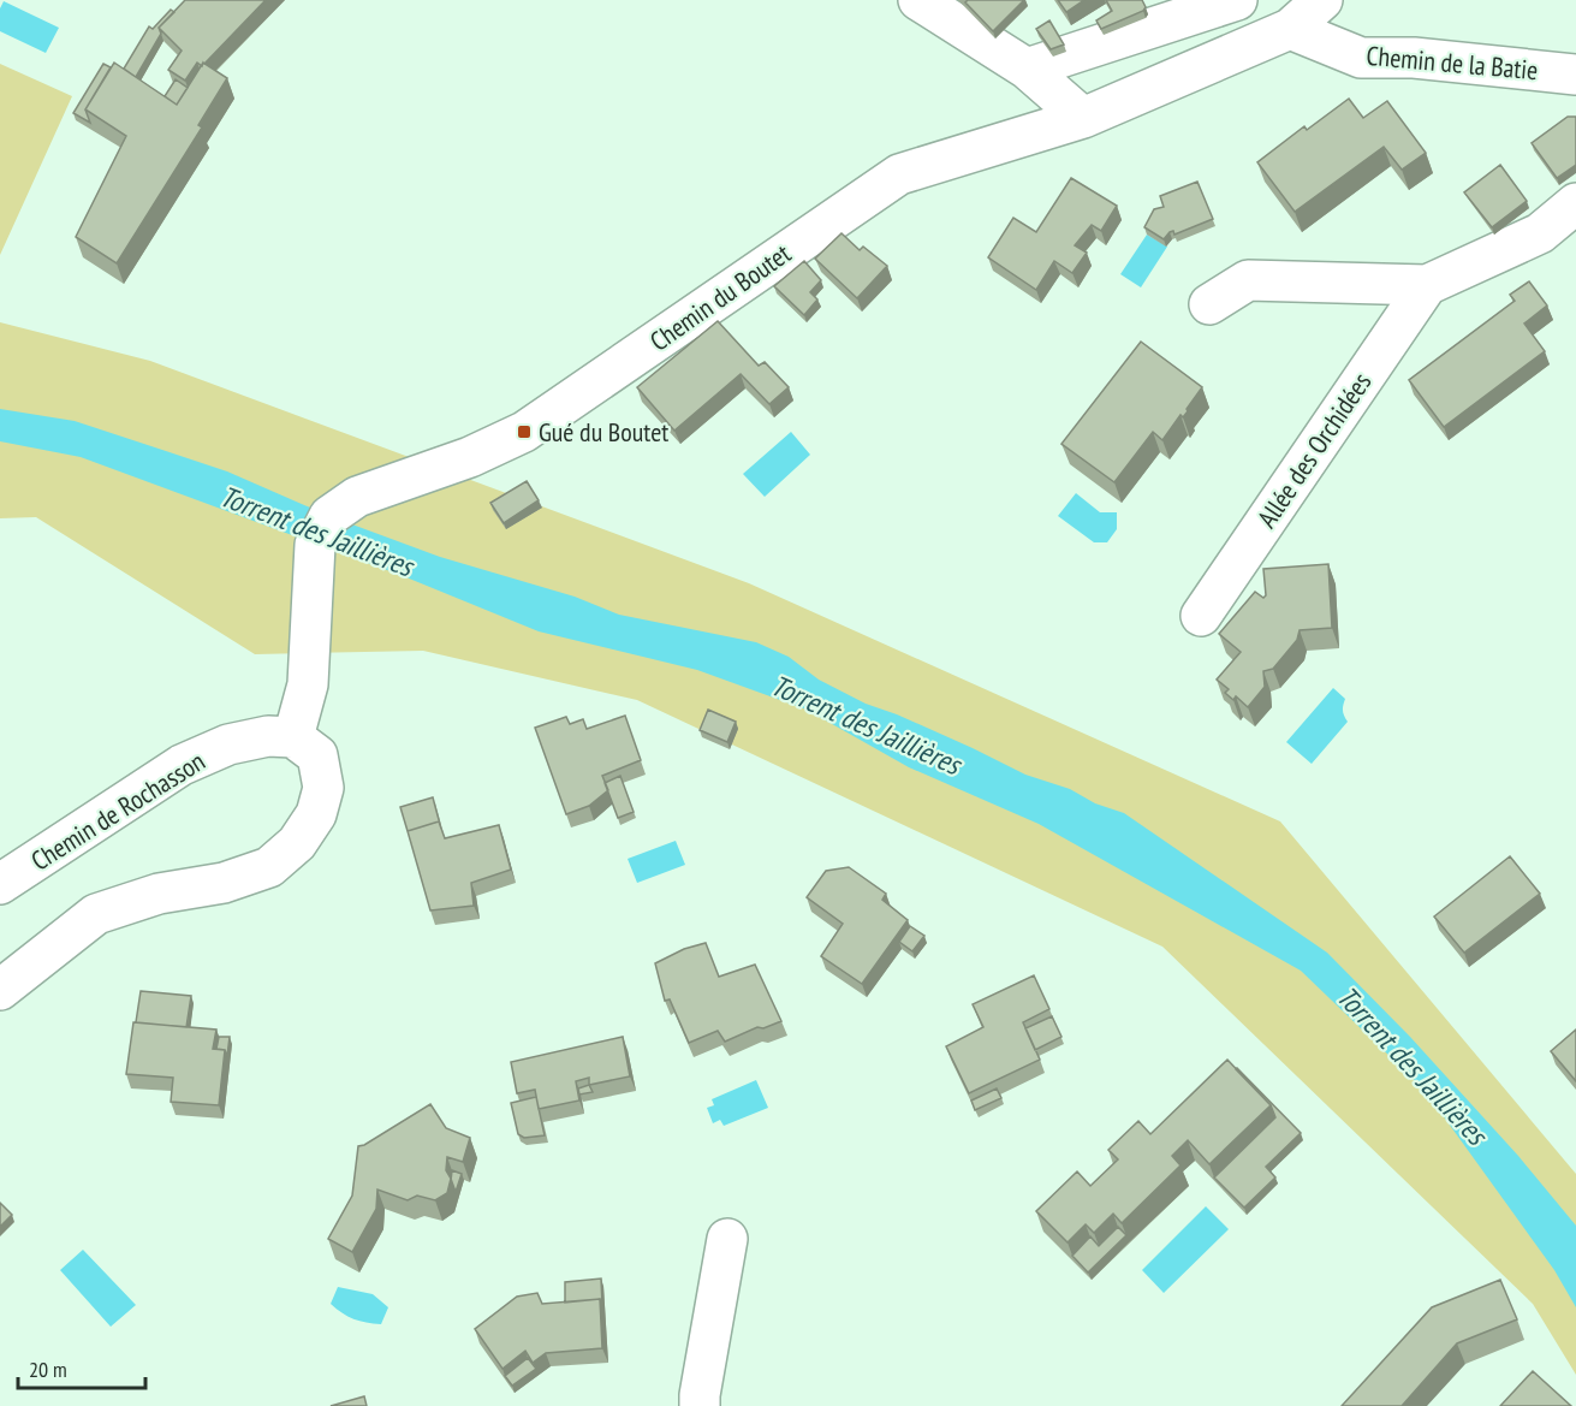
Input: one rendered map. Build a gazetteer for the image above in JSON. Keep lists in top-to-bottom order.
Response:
{
  "streets": {
    "street": [
      "Chemin de la Batie",
      "Chemin du Boutet",
      "Allée des Orchidées",
      "Chemin de Rochasson"
    ]
  },
  "crossings": [
    ["Chemin de la Batie", "Chemin du Boutet"],
    ["Chemin du Boutet", "Chemin de Rochasson"]
  ],
  "water": ["Torrent des Jaillières"],
  "places": {
    "transit": ["Gué du Boutet"]
  },
  "scale_bar": "20 m"
}
